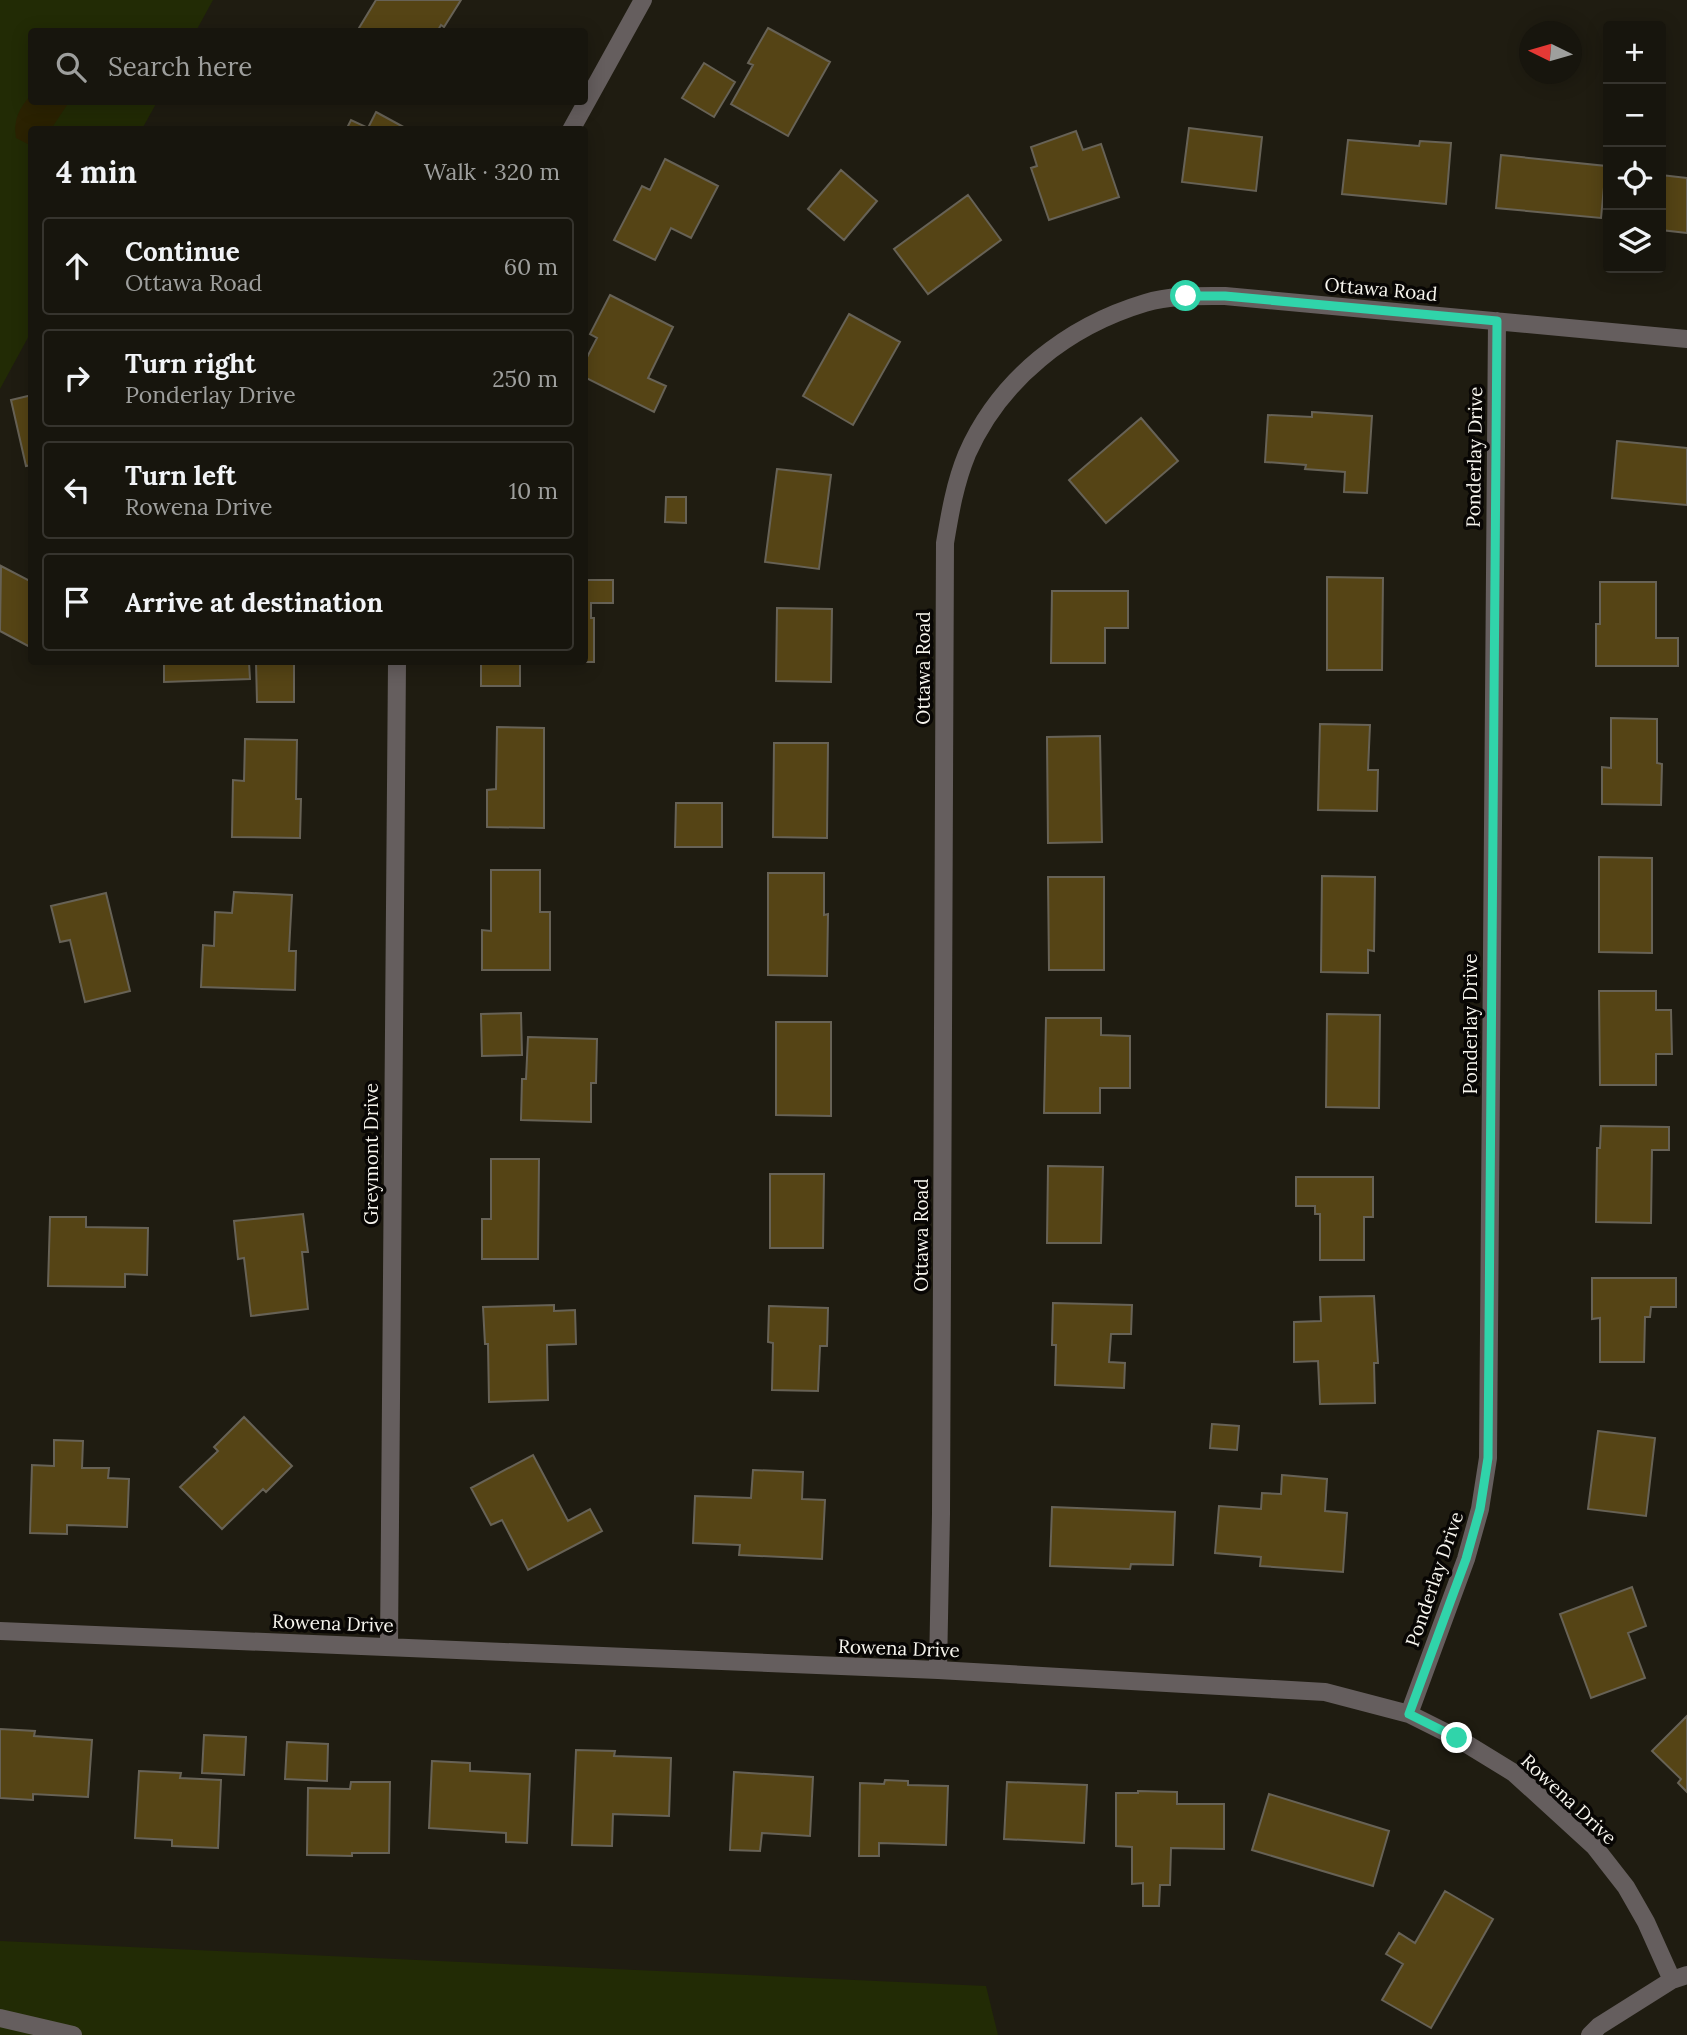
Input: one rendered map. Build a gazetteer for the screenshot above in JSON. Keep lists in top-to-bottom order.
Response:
{
  "streets": {
    "street": [
      "Ottawa Road",
      "Ponderlay Drive",
      "Greymont Drive",
      "Rowena Drive"
    ]
  },
  "crossings": [
    ["Ottawa Road", "Ponderlay Drive"],
    ["Ottawa Road", "Rowena Drive"],
    ["Ponderlay Drive", "Rowena Drive"],
    ["Greymont Drive", "Rowena Drive"]
  ],
  "north": "left",
  "page": {
    "map_buttons": ["+", "−"],
    "search": "Search here",
    "heading": ["4 min", "Walk · 320 m"],
    "list": [
      ["Continue", "Ottawa Road", "60 m"],
      ["Turn right", "Ponderlay Drive", "250 m"],
      ["Turn left", "Rowena Drive", "10 m"],
      "Arrive at destination"
    ]
  }
}
